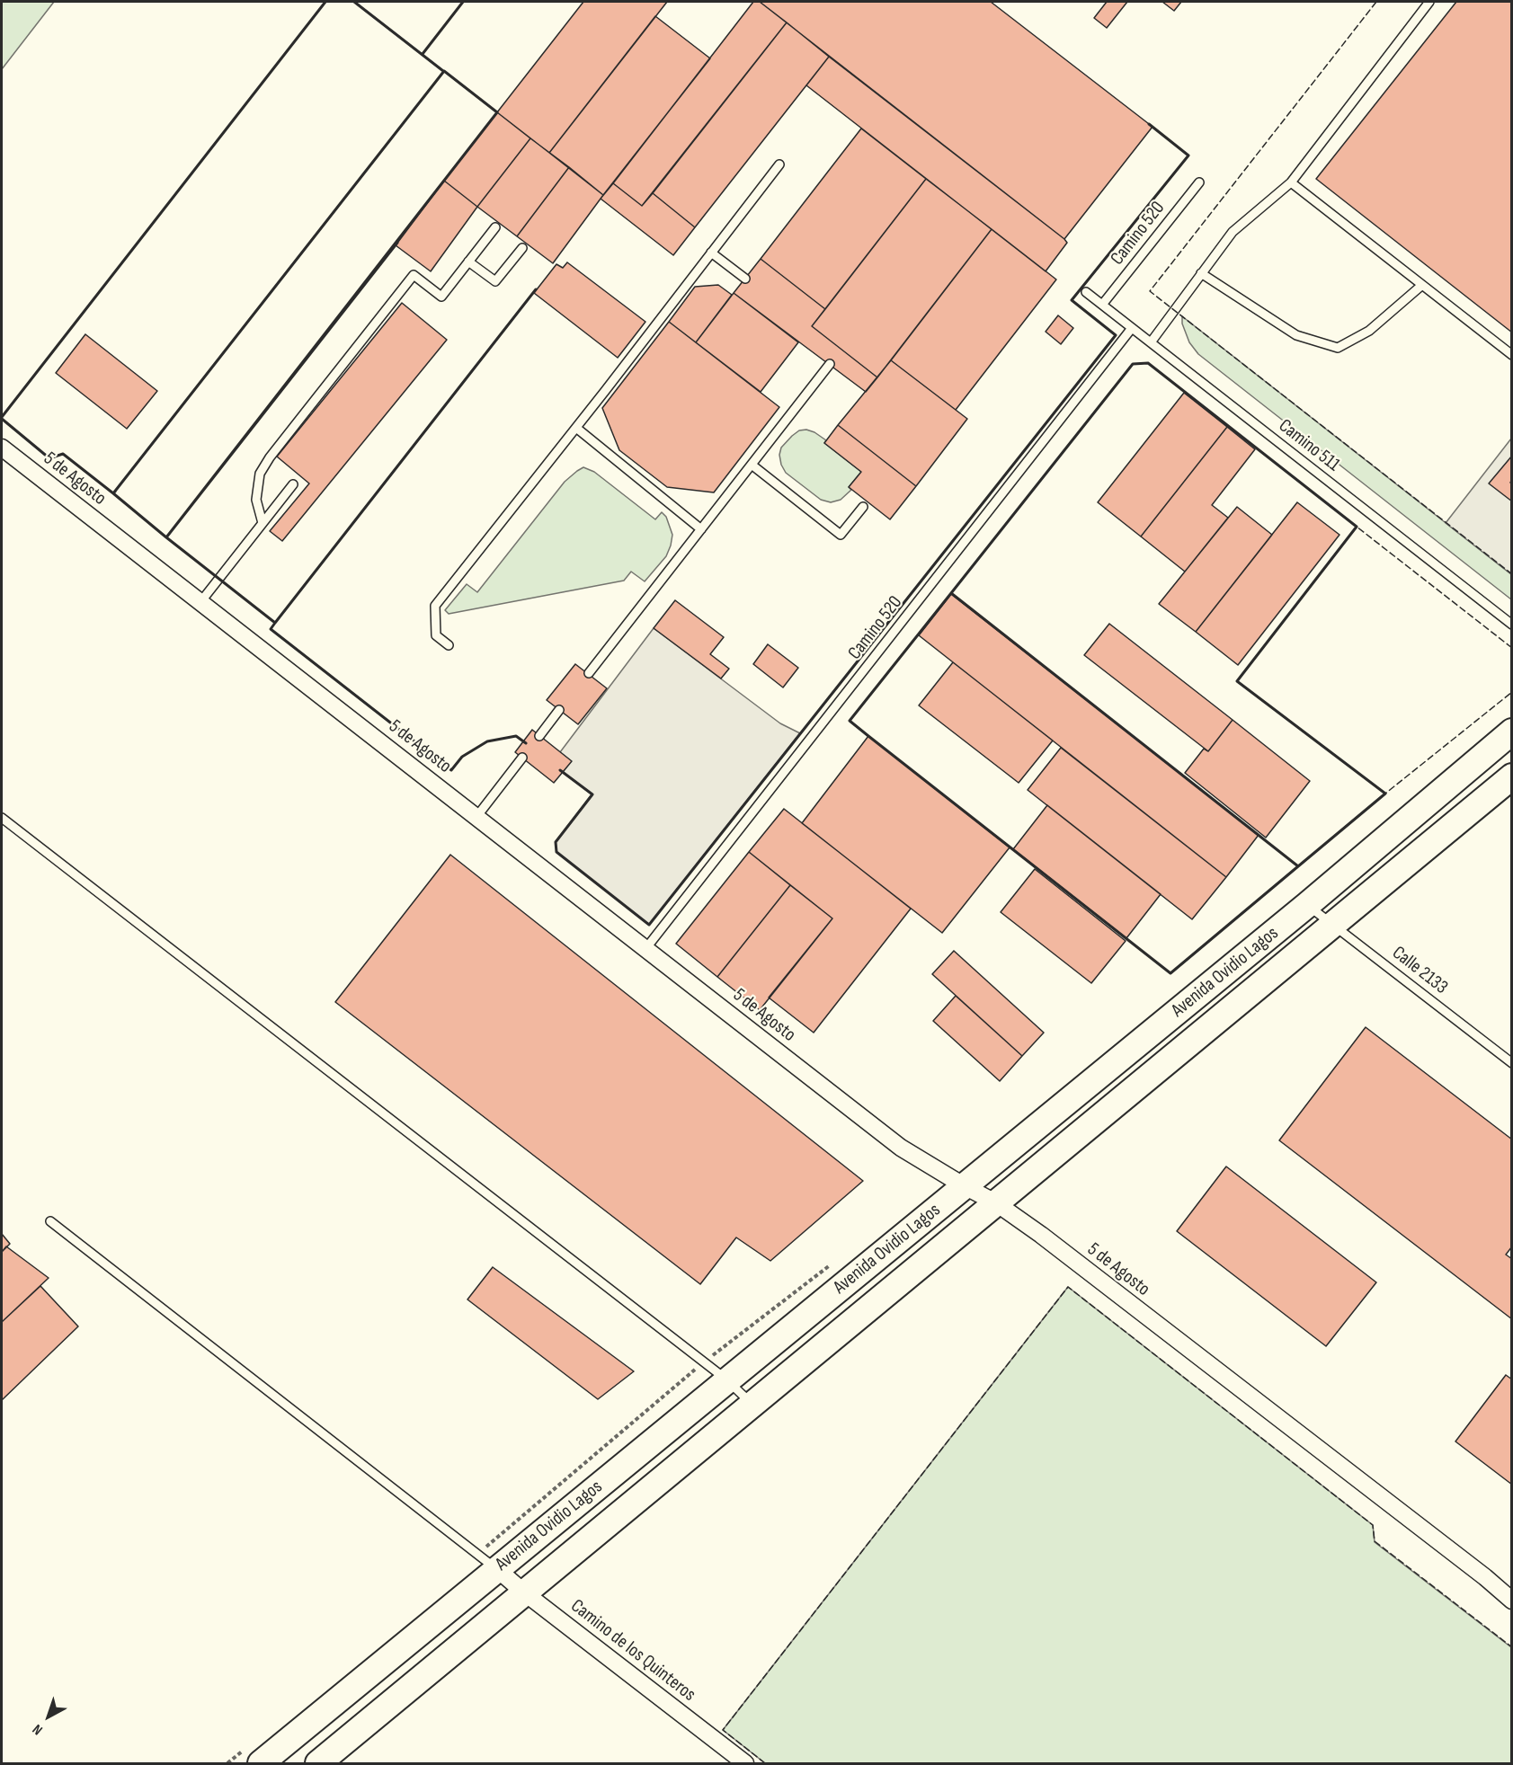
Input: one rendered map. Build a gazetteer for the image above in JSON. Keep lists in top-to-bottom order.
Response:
{
  "streets": {
    "main road": ["Avenida Ovidio Lagos"],
    "street": ["5 de Agosto", "Camino de los Quinteros"],
    "lane": ["Camino 520", "Camino 511", "Calle 2133"]
  },
  "crossings": [
    ["Camino 520", "Camino 511"],
    ["Camino 520", "5 de Agosto"],
    ["5 de Agosto", "Avenida Ovidio Lagos"],
    ["Calle 2133", "Avenida Ovidio Lagos"],
    ["Avenida Ovidio Lagos", "Camino de los Quinteros"]
  ],
  "north": "bottom left"
}
